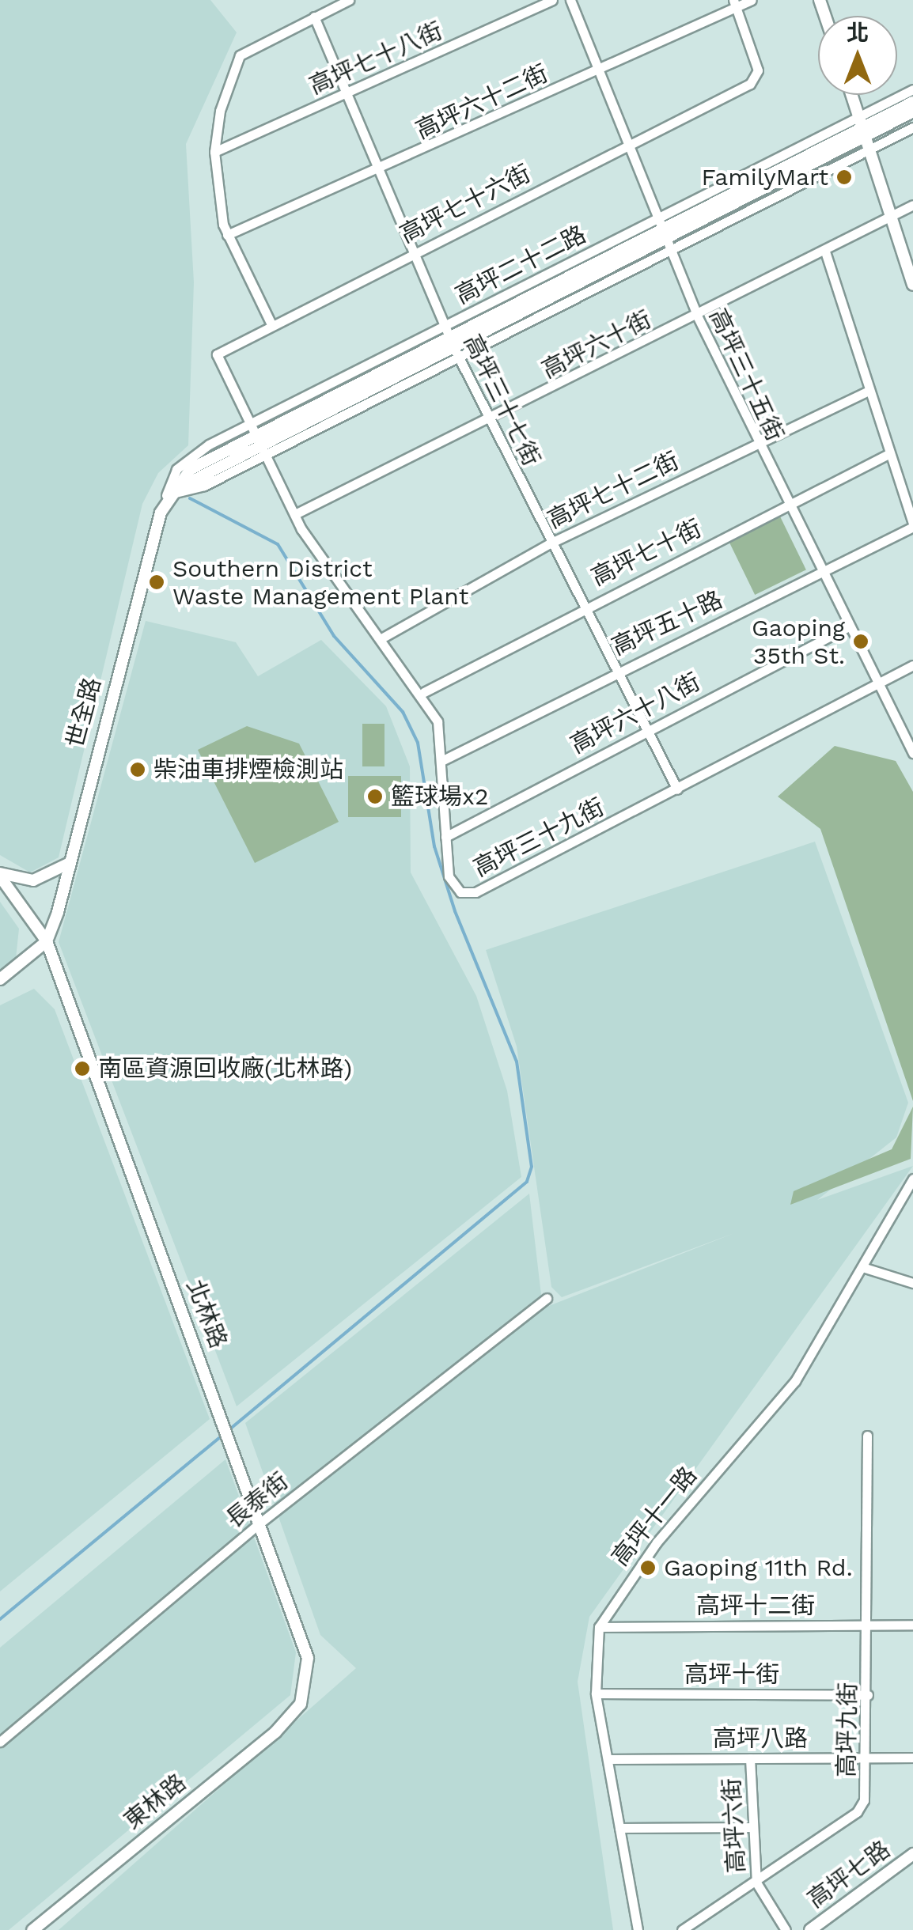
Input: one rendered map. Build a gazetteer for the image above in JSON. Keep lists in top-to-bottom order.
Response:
{
  "streets": {
    "street": [
      "高坪七十八街",
      "高坪六十二街",
      "高坪七十六街",
      "高坪二十二路",
      "高坪六十街",
      "高坪三十五街",
      "高坪三十七街",
      "高坪七十二街",
      "高坪七十街",
      "高坪五十路",
      "世全路",
      "高坪六十八街",
      "高坪三十九街",
      "北林路",
      "長泰街",
      "高坪十一路",
      "高坪十二街",
      "高坪十街",
      "高坪九街",
      "高坪八路",
      "東林路",
      "高坪六街",
      "高坪七路"
    ]
  },
  "crossings": [
    ["高坪七十八街", "高坪三十七街"],
    ["高坪六十二街", "高坪七十六街"],
    ["高坪六十二街", "高坪三十五街"],
    ["高坪六十二街", "高坪三十七街"],
    ["高坪七十六街", "高坪二十二路"],
    ["高坪七十六街", "高坪三十五街"],
    ["高坪七十六街", "高坪三十七街"],
    ["高坪七十六街", "高坪三十九街"],
    ["高坪二十二路", "高坪三十五街"],
    ["高坪二十二路", "高坪三十七街"],
    ["高坪二十二路", "世全路"],
    ["高坪二十二路", "高坪三十九街"],
    ["高坪六十街", "高坪三十五街"],
    ["高坪六十街", "高坪三十七街"],
    ["高坪六十街", "高坪三十九街"],
    ["高坪三十五街", "高坪七十二街"],
    ["高坪三十五街", "高坪七十街"],
    ["高坪三十五街", "高坪五十路"],
    ["高坪三十五街", "高坪六十八街"],
    ["高坪三十五街", "高坪三十九街"],
    ["高坪三十七街", "高坪七十二街"],
    ["高坪三十七街", "高坪七十街"],
    ["高坪三十七街", "高坪五十路"],
    ["高坪三十七街", "高坪六十八街"],
    ["高坪三十七街", "高坪三十九街"],
    ["高坪七十二街", "高坪三十九街"],
    ["高坪七十街", "高坪三十九街"],
    ["高坪五十路", "高坪三十九街"],
    ["世全路", "北林路"],
    ["高坪六十八街", "高坪三十九街"],
    ["北林路", "長泰街"],
    ["北林路", "東林路"],
    ["高坪十一路", "高坪十二街"],
    ["高坪十二街", "高坪九街"],
    ["高坪十街", "高坪九街"],
    ["高坪九街", "高坪八路"],
    ["高坪九街", "高坪六街"],
    ["高坪八路", "高坪六街"]
  ],
  "places": [
    "FamilyMart",
    "Southern District Waste Management Plant",
    "Gaoping 35th St.",
    "柴油車排煙檢測站",
    "籃球場x2",
    "南區資源回收廠(北林路)",
    "Gaoping 11th Rd."
  ],
  "north": "top"
}
